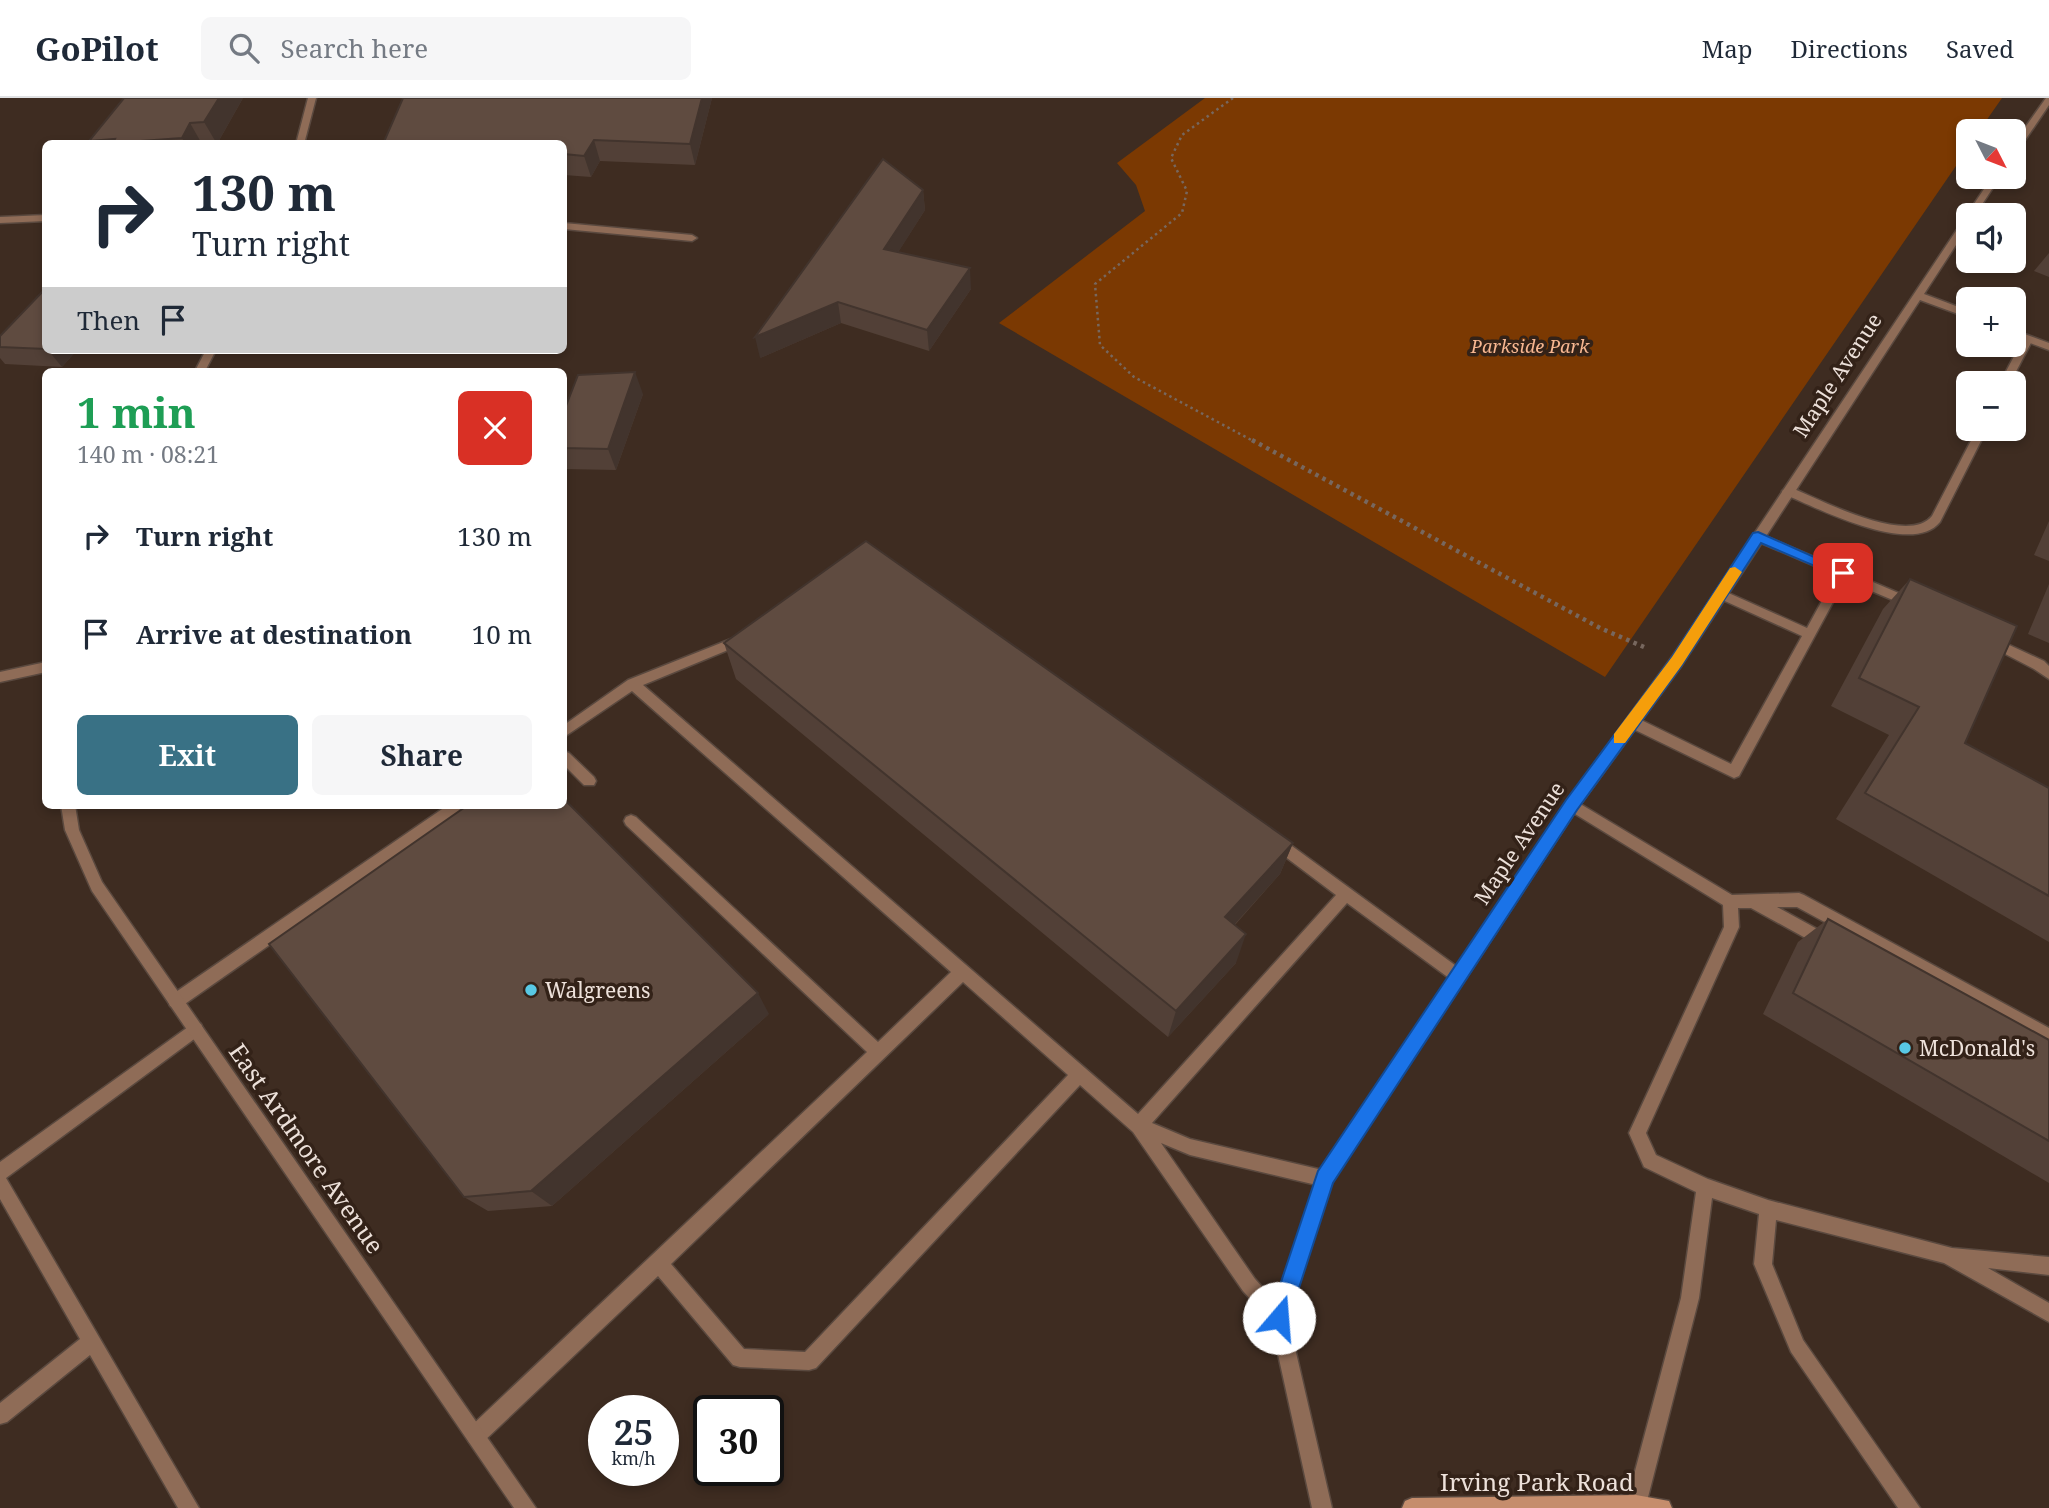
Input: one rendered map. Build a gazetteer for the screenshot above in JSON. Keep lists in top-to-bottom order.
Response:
{
  "streets": {
    "main road": ["Irving Park Road"],
    "street": ["Maple Avenue", "East Ardmore Avenue"]
  },
  "parks": ["Parkside Park"],
  "places": ["Walgreens", "McDonald's"],
  "north": "bottom right",
  "page": {
    "header": "GoPilot",
    "search": "Search here",
    "nav": ["Map", "Directions", "Saved"],
    "map_buttons": ["+", "−"],
    "turn": ["130 m", "Turn right"],
    "then": "Then",
    "heading": ["1 min", "140 m · 08:21"],
    "list": [
      {
        "name": "Turn right",
        "value": "130 m"
      },
      {
        "name": "Arrive at destination",
        "value": "10 m"
      }
    ],
    "buttons": ["Exit", "Share"],
    "speed": "25 km/h",
    "limit": "30"
  }
}
